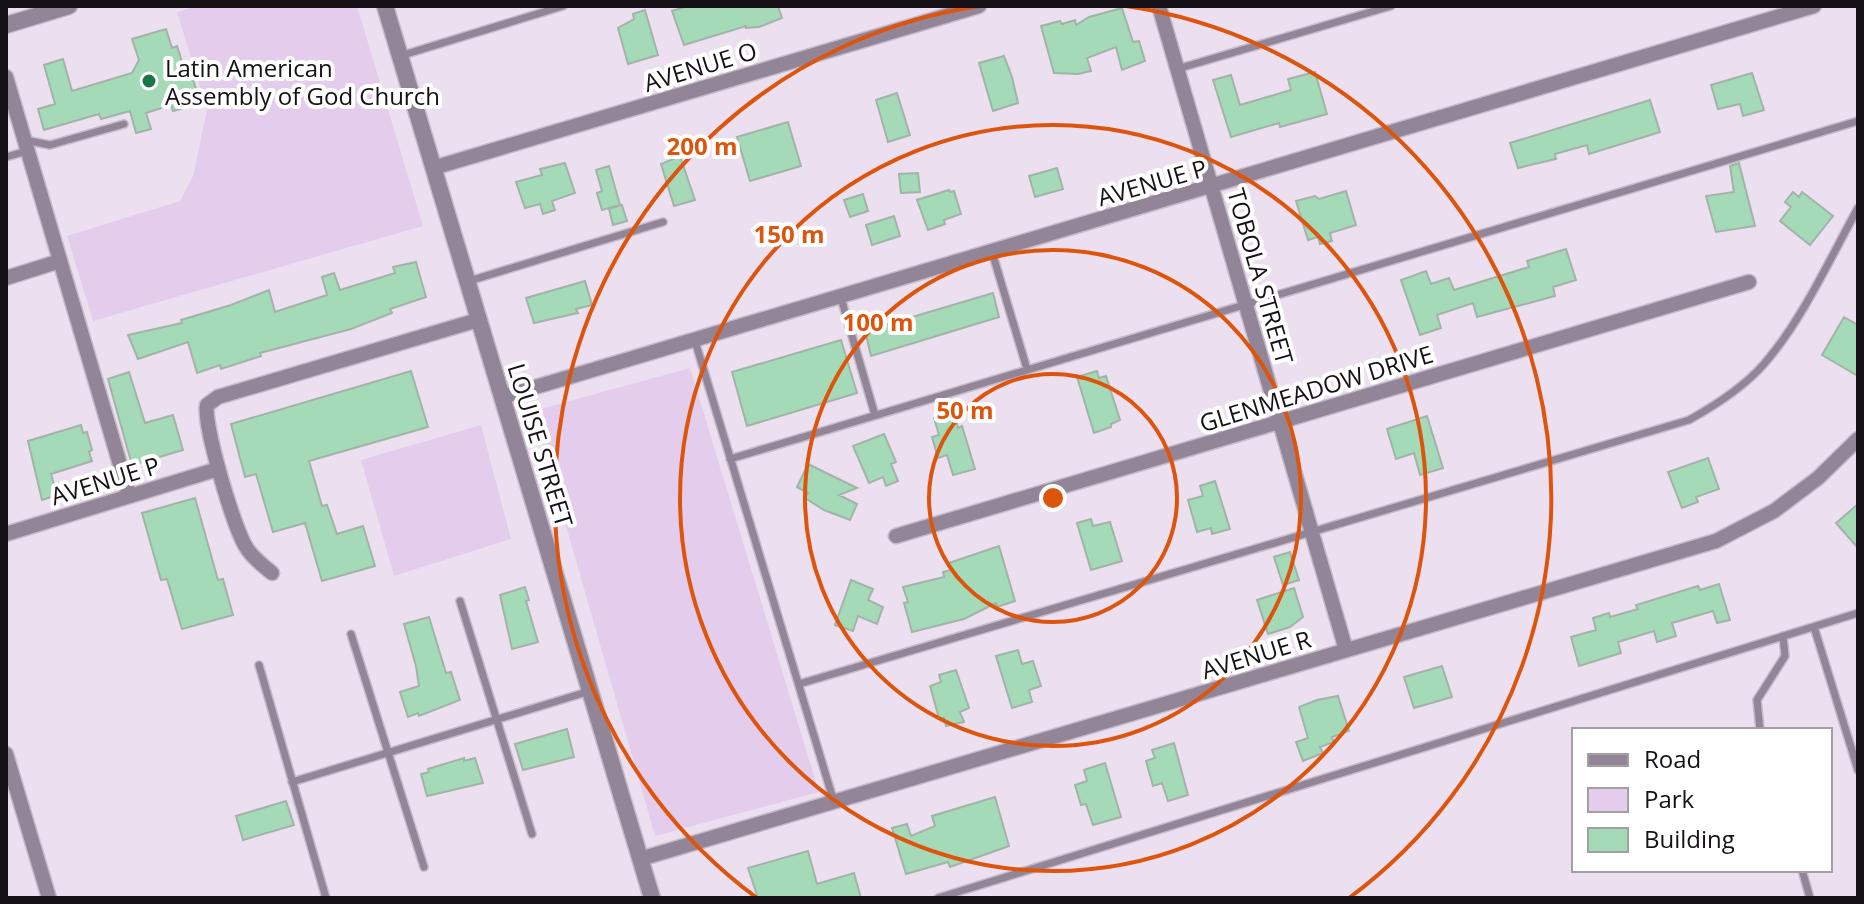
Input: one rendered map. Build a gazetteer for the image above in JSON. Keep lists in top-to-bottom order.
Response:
{
  "streets": {
    "street": [
      "AVENUE O",
      "AVENUE P",
      "TOBOLA STREET",
      "GLENMEADOW DRIVE",
      "LOUISE STREET",
      "AVENUE R"
    ]
  },
  "crossings": [
    ["AVENUE O", "LOUISE STREET"],
    ["AVENUE P", "TOBOLA STREET"],
    ["AVENUE P", "LOUISE STREET"],
    ["TOBOLA STREET", "GLENMEADOW DRIVE"],
    ["TOBOLA STREET", "AVENUE R"],
    ["LOUISE STREET", "AVENUE R"]
  ],
  "places": ["Latin American Assembly of God Church"],
  "legend": ["Road", "Park", "Building"],
  "rings": [
    "200 m",
    "150 m",
    "100 m",
    "50 m"
  ]
}
